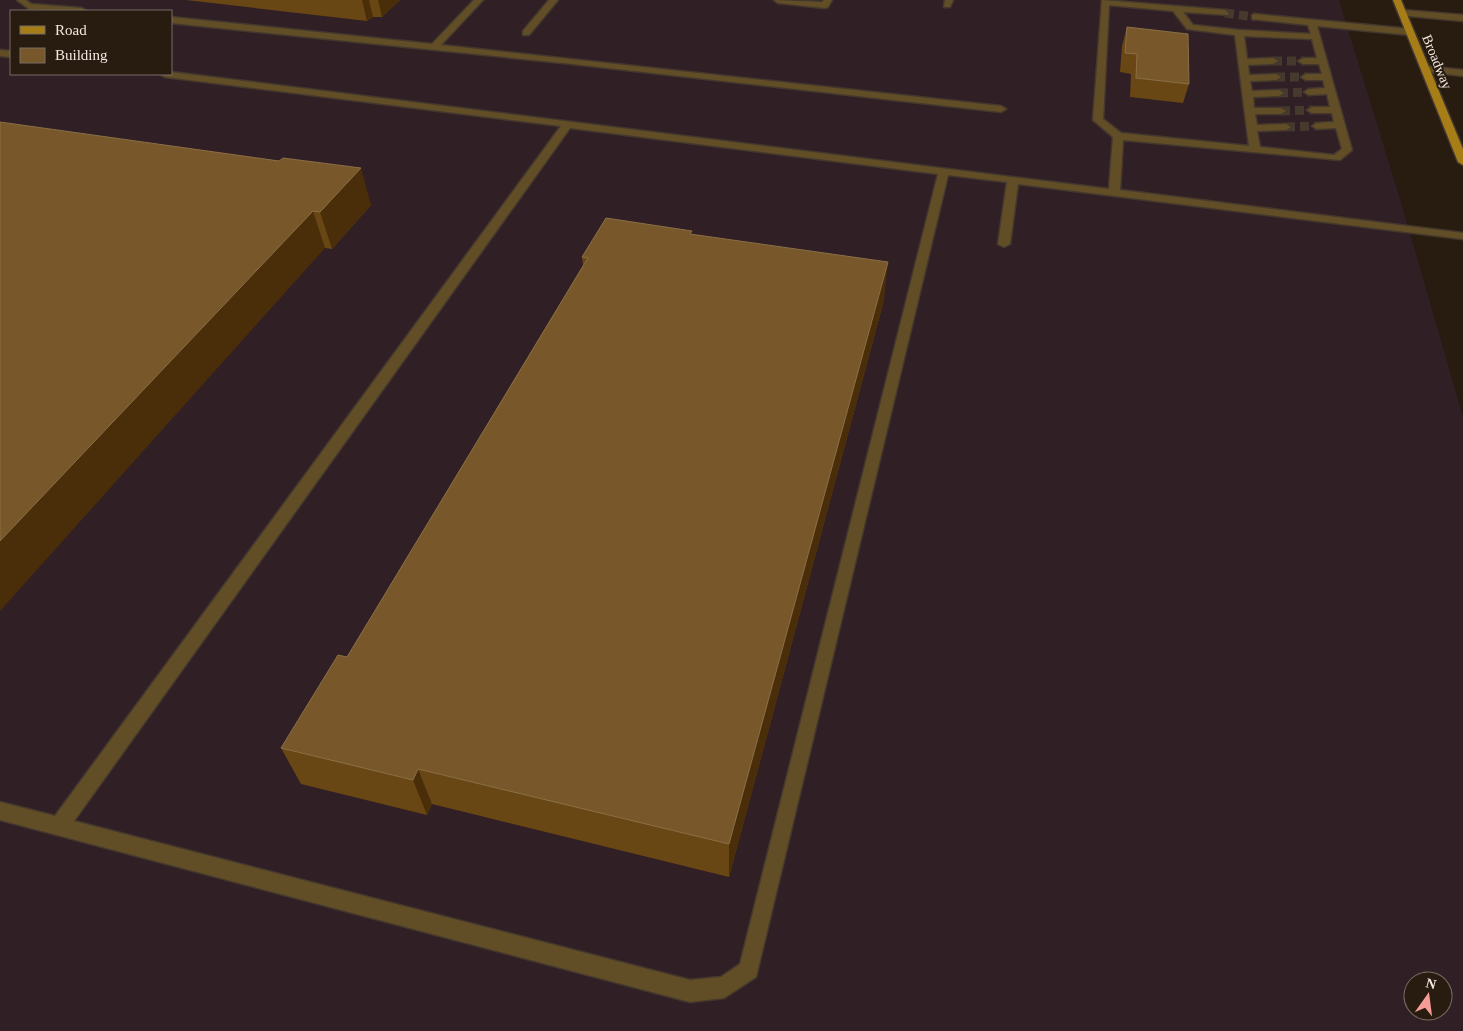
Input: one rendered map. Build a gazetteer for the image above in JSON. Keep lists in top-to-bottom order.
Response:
{
  "streets": {
    "main road": ["Broadway"]
  },
  "legend": ["Road", "Building"],
  "north": "top"
}
